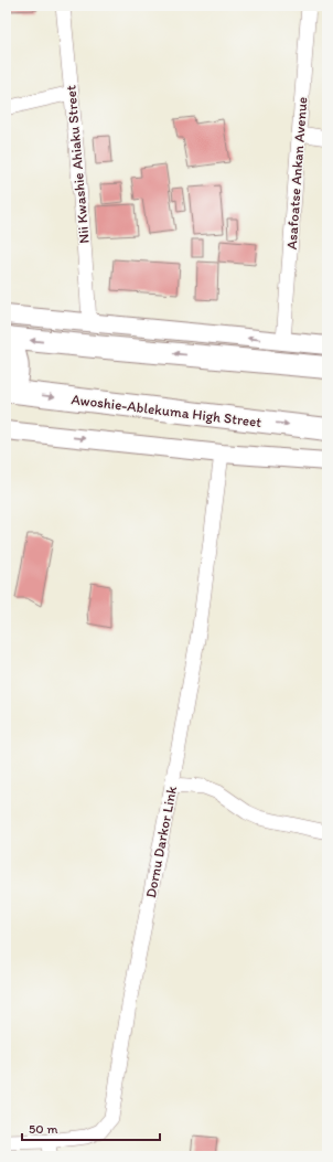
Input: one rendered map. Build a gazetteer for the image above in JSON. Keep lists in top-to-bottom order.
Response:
{
  "streets": {
    "main road": ["Awoshie-Ablekuma High Street"],
    "street": ["Nii Kwashie Ahiaku Street", "Asafoatse Ankan Avenue", "Dornu Darkor Link"]
  },
  "scale_bar": "50 m"
}
